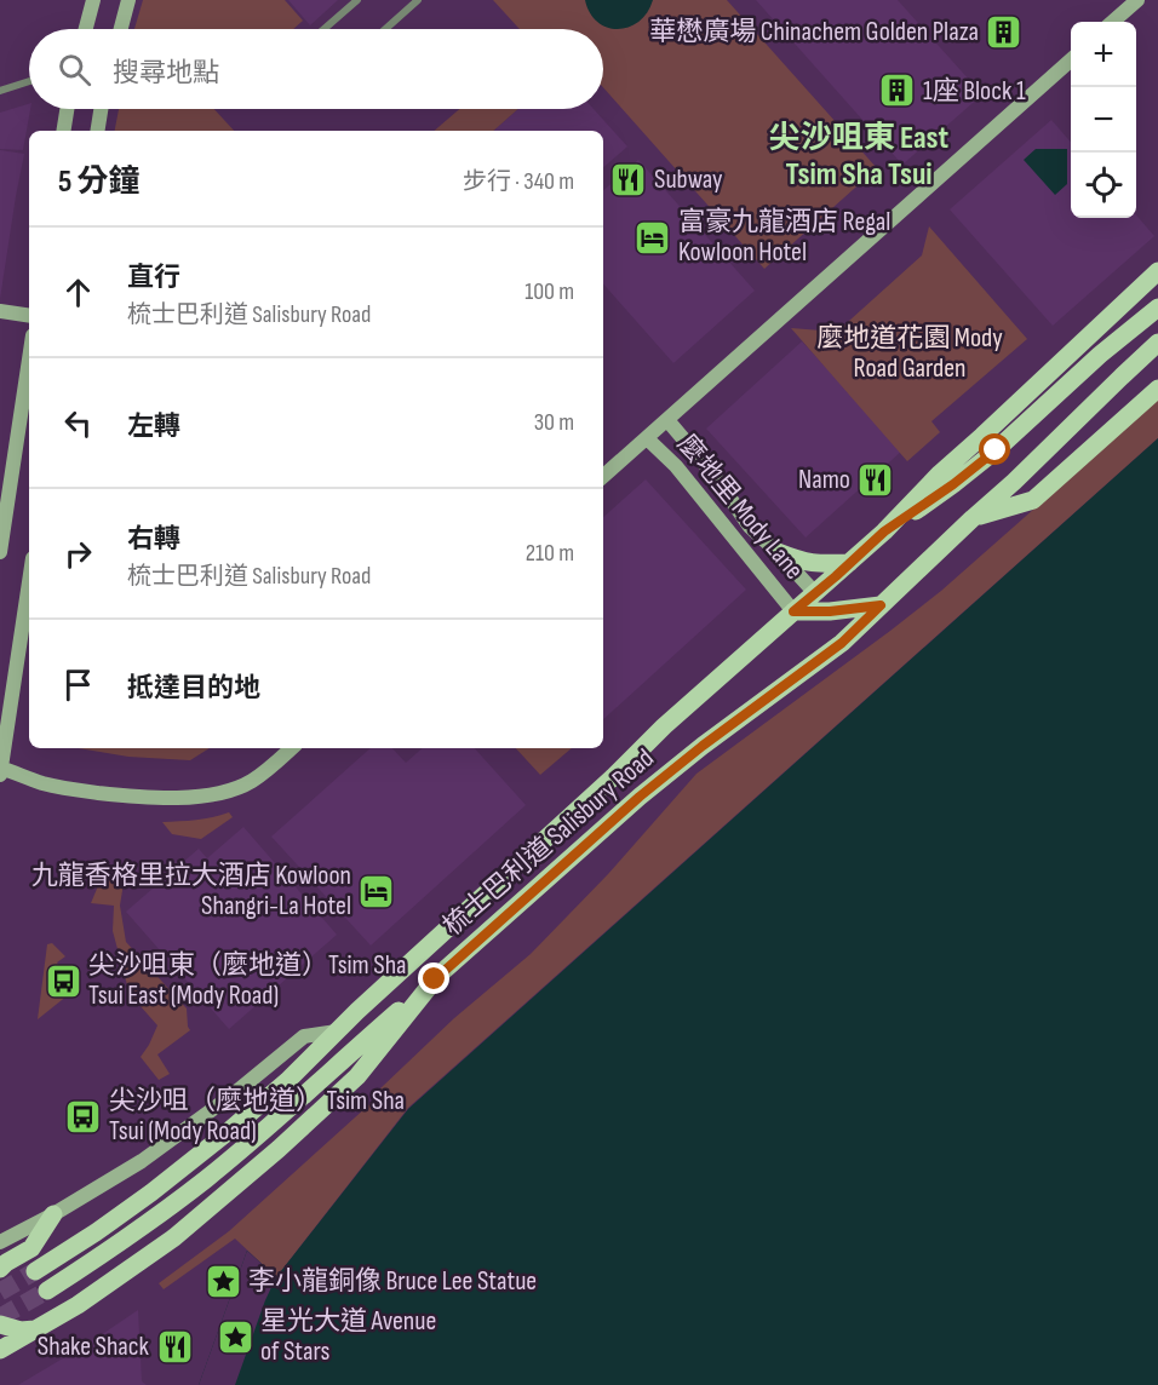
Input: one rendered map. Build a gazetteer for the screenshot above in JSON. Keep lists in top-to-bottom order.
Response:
{
  "streets": {
    "main road": ["梳士巴利道 Salisbury Road"],
    "street": ["麼地里 Mody Lane"]
  },
  "crossings": [
    ["麼地里 Mody Lane", "梳士巴利道 Salisbury Road"]
  ],
  "districts": ["尖沙咀東 East Tsim Sha Tsui"],
  "parks": ["麼地道花園 Mody Road Garden"],
  "places": {
    "building": ["華懋廣場 Chinachem Golden Plaza", "1座 Block 1"],
    "restaurant": ["Subway", "Namo", "Shake Shack"],
    "hotel": ["富豪九龍酒店 Regal Kowloon Hotel", "九龍香格里拉大酒店 Kowloon Shangri-La Hotel"],
    "bus stop": ["尖沙咀東（麼地道）Tsim Sha Tsui East (Mody Road)", "尖沙咀（麼地道） Tsim Sha Tsui (Mody Road)"],
    "place": ["李小龍銅像 Bruce Lee Statue", "星光大道 Avenue of Stars"]
  },
  "page": {
    "map_buttons": ["+", "−"],
    "search": "搜尋地點",
    "heading": ["5 分鐘", "步行 · 340 m"],
    "list": [
      ["直行", "梳士巴利道 Salisbury Road", "100 m"],
      ["左轉", "30 m"],
      ["右轉", "梳士巴利道 Salisbury Road", "210 m"],
      "抵達目的地"
    ]
  }
}
